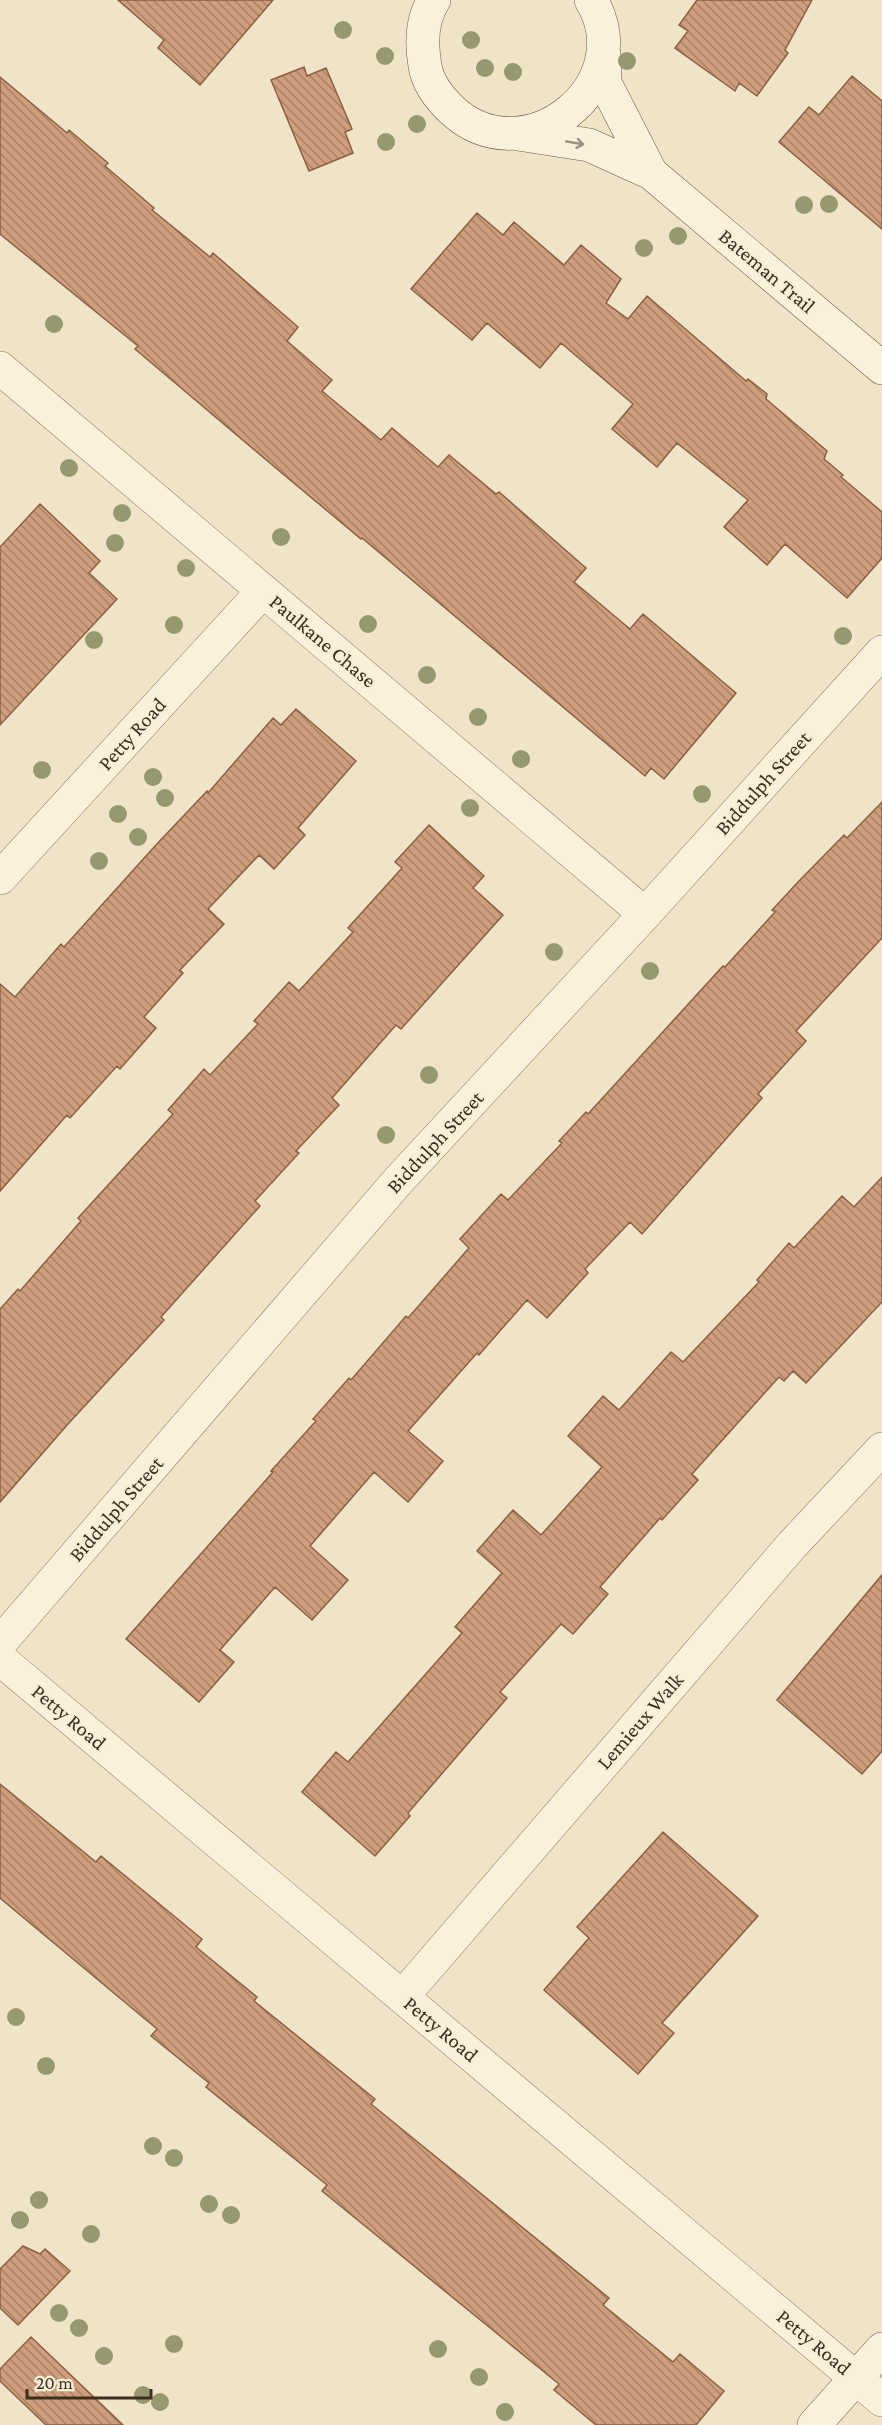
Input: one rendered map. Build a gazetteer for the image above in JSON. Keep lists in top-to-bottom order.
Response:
{
  "streets": {
    "street": [
      "Bateman Trail",
      "Paulkane Chase",
      "Petty Road",
      "Biddulph Street",
      "Lemieux Walk"
    ]
  },
  "crossings": [
    ["Paulkane Chase", "Petty Road"],
    ["Paulkane Chase", "Biddulph Street"],
    ["Petty Road", "Lemieux Walk"]
  ],
  "scale_bar": "20 m"
}
